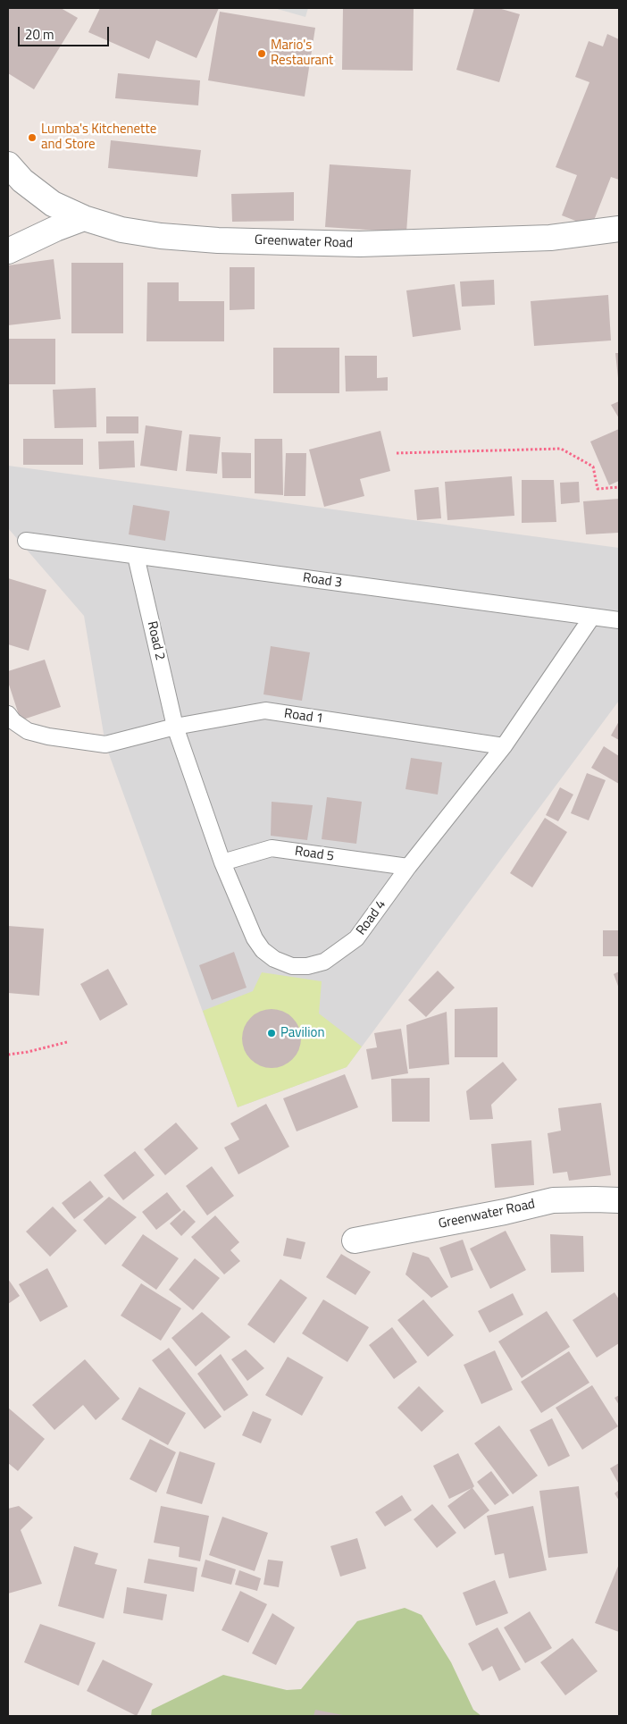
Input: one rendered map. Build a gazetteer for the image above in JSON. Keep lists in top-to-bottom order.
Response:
{
  "streets": {
    "street": ["Greenwater Road"],
    "lane": [
      "Road 3",
      "Road 2",
      "Road 1",
      "Road 5",
      "Road 4"
    ]
  },
  "crossings": [
    ["Road 3", "Road 2"],
    ["Road 3", "Road 4"],
    ["Road 2", "Road 1"],
    ["Road 2", "Road 4"],
    ["Road 1", "Road 4"],
    ["Road 5", "Road 4"]
  ],
  "places": ["Mario's Restaurant", "Lumba's Kitchenette and Store", "Pavilion"],
  "scale_bar": "20 m"
}
